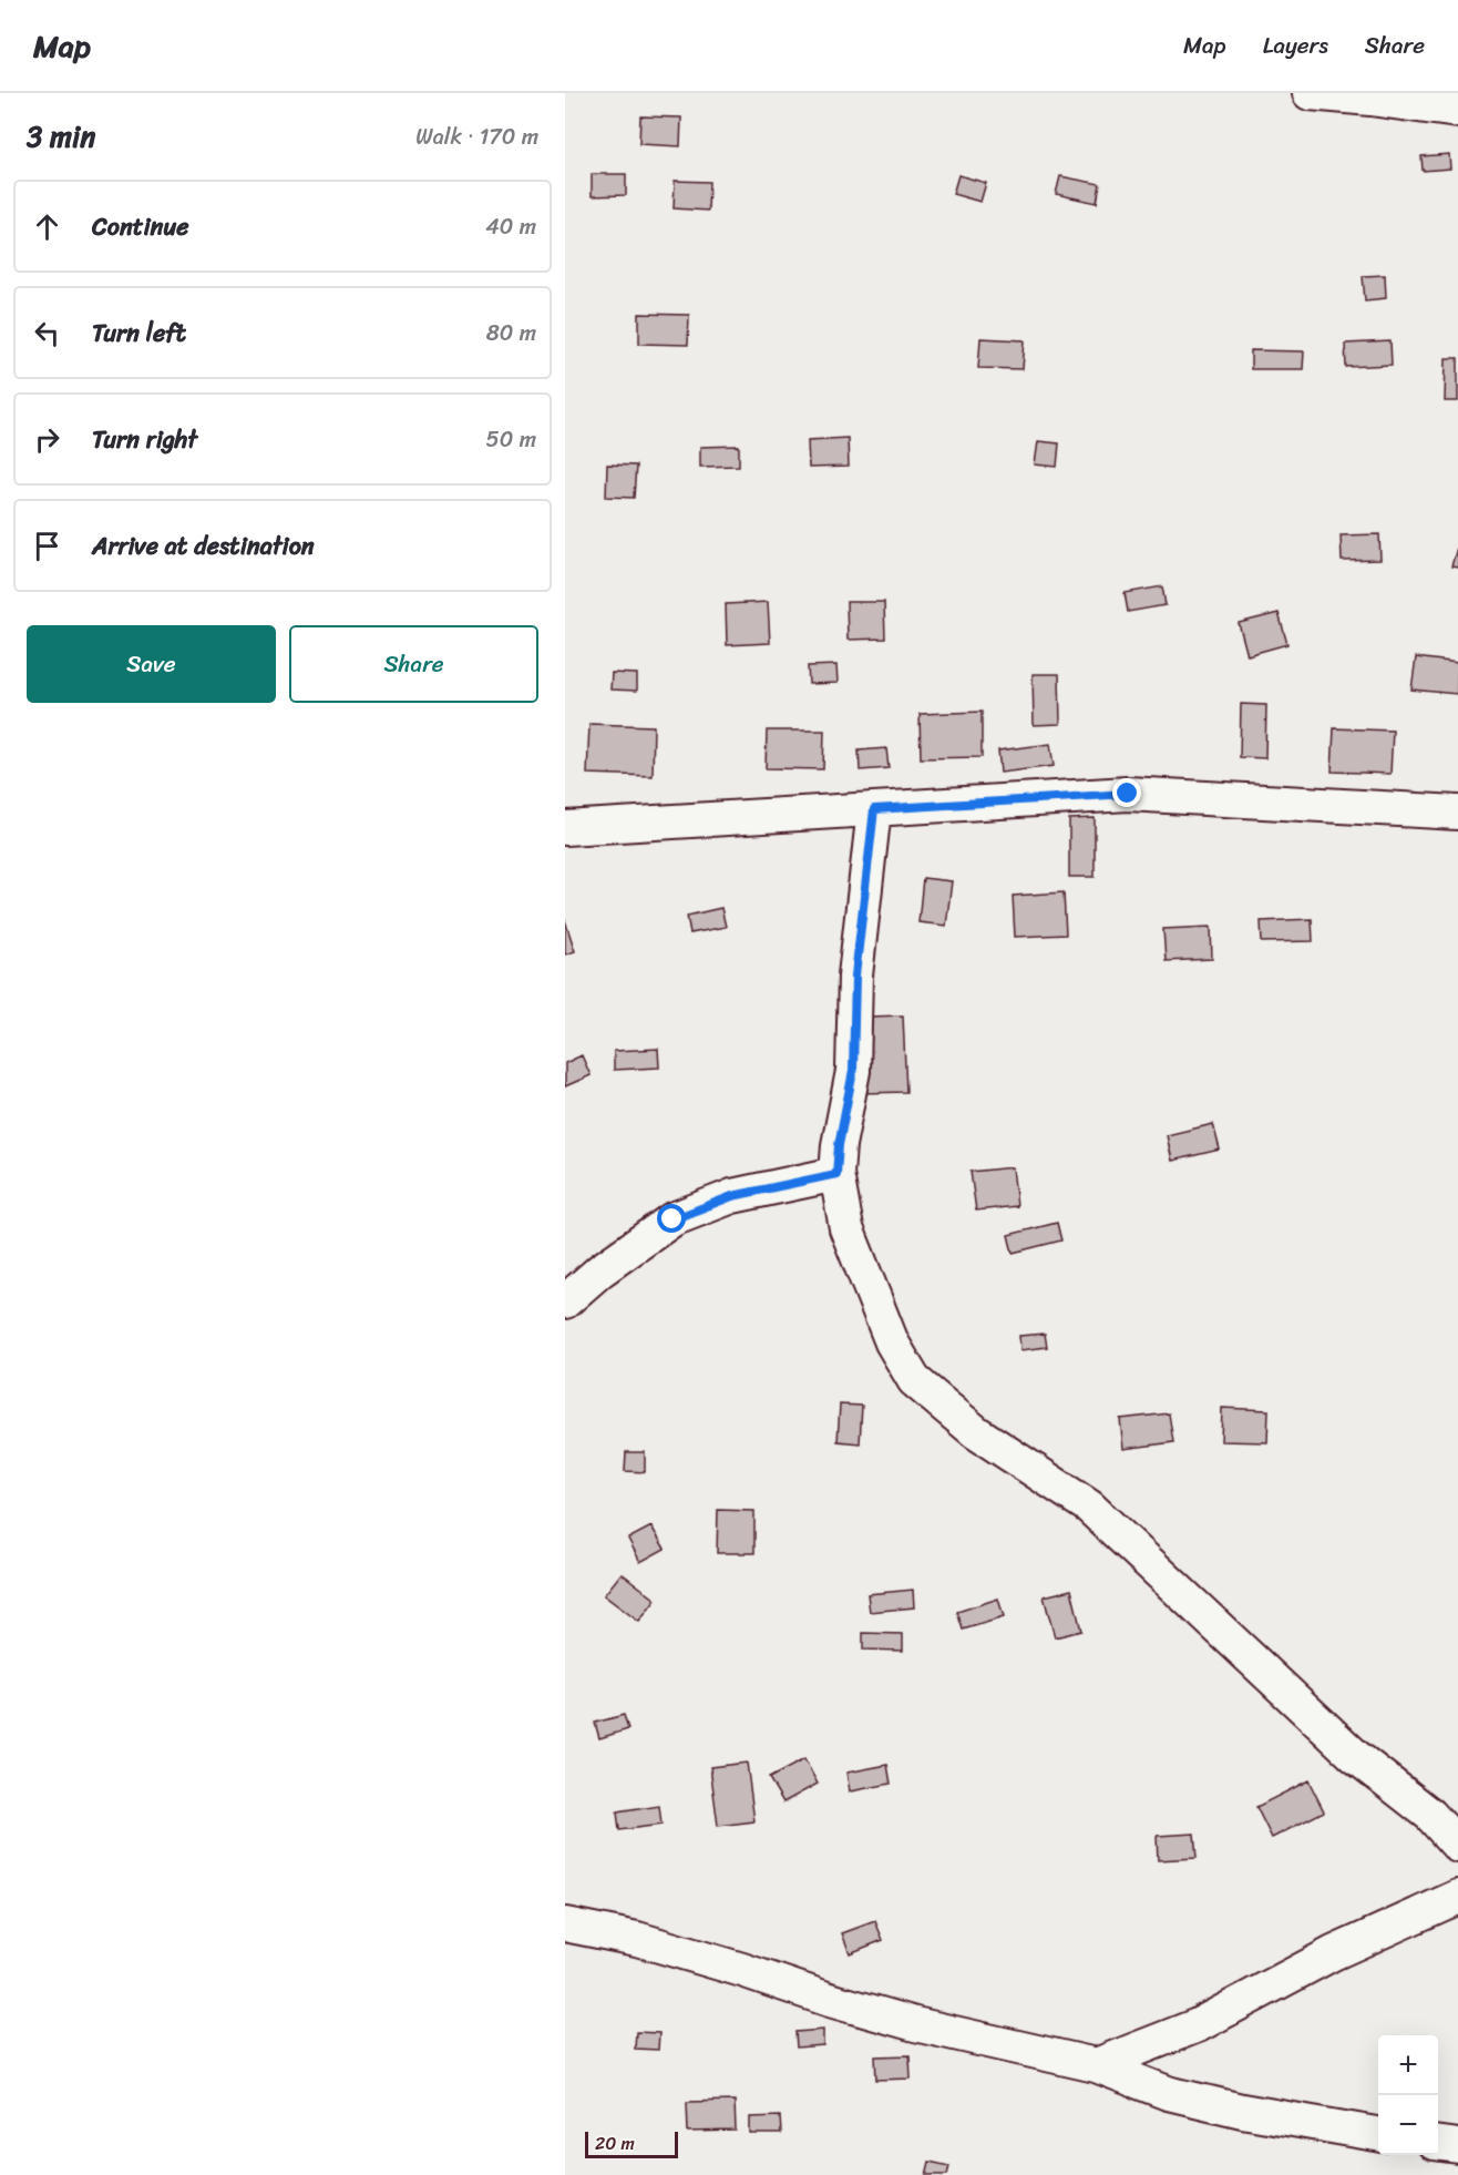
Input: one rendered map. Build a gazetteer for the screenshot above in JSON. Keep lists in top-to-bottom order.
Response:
{
  "scale_bar": "20 m",
  "page": {
    "header": "Map",
    "nav": ["Map", "Layers", "Share"],
    "heading": ["3 min", "Walk · 170 m"],
    "list": [
      ["Continue", "40 m"],
      ["Turn left", "80 m"],
      ["Turn right", "50 m"],
      "Arrive at destination"
    ],
    "buttons": ["Save", "Share"],
    "map_buttons": ["+", "−"],
    "scale": "20 m"
  }
}
